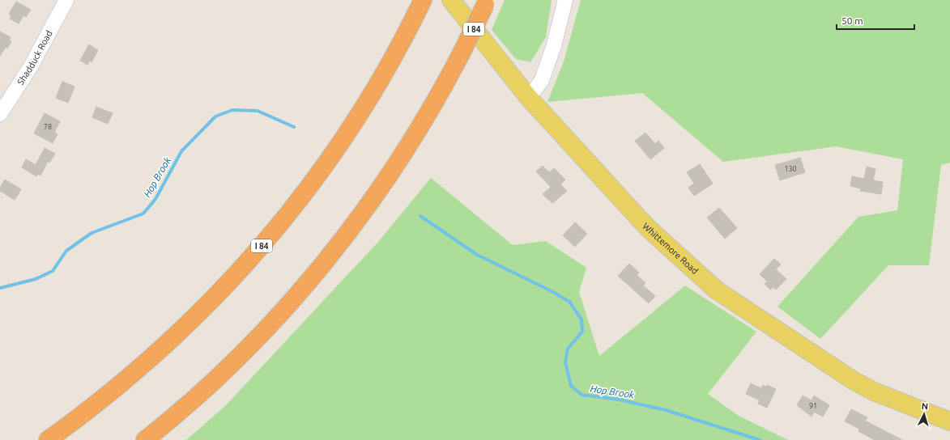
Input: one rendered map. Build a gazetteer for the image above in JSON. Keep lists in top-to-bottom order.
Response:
{
  "streets": {
    "highway": ["I 84"],
    "main road": ["Whittemore Road"],
    "street": ["Shadduck Road"]
  },
  "water": ["Hop Brook"],
  "house_numbers": ["78", "130", "91"],
  "scale_bar": "50 m",
  "north": "top"
}
